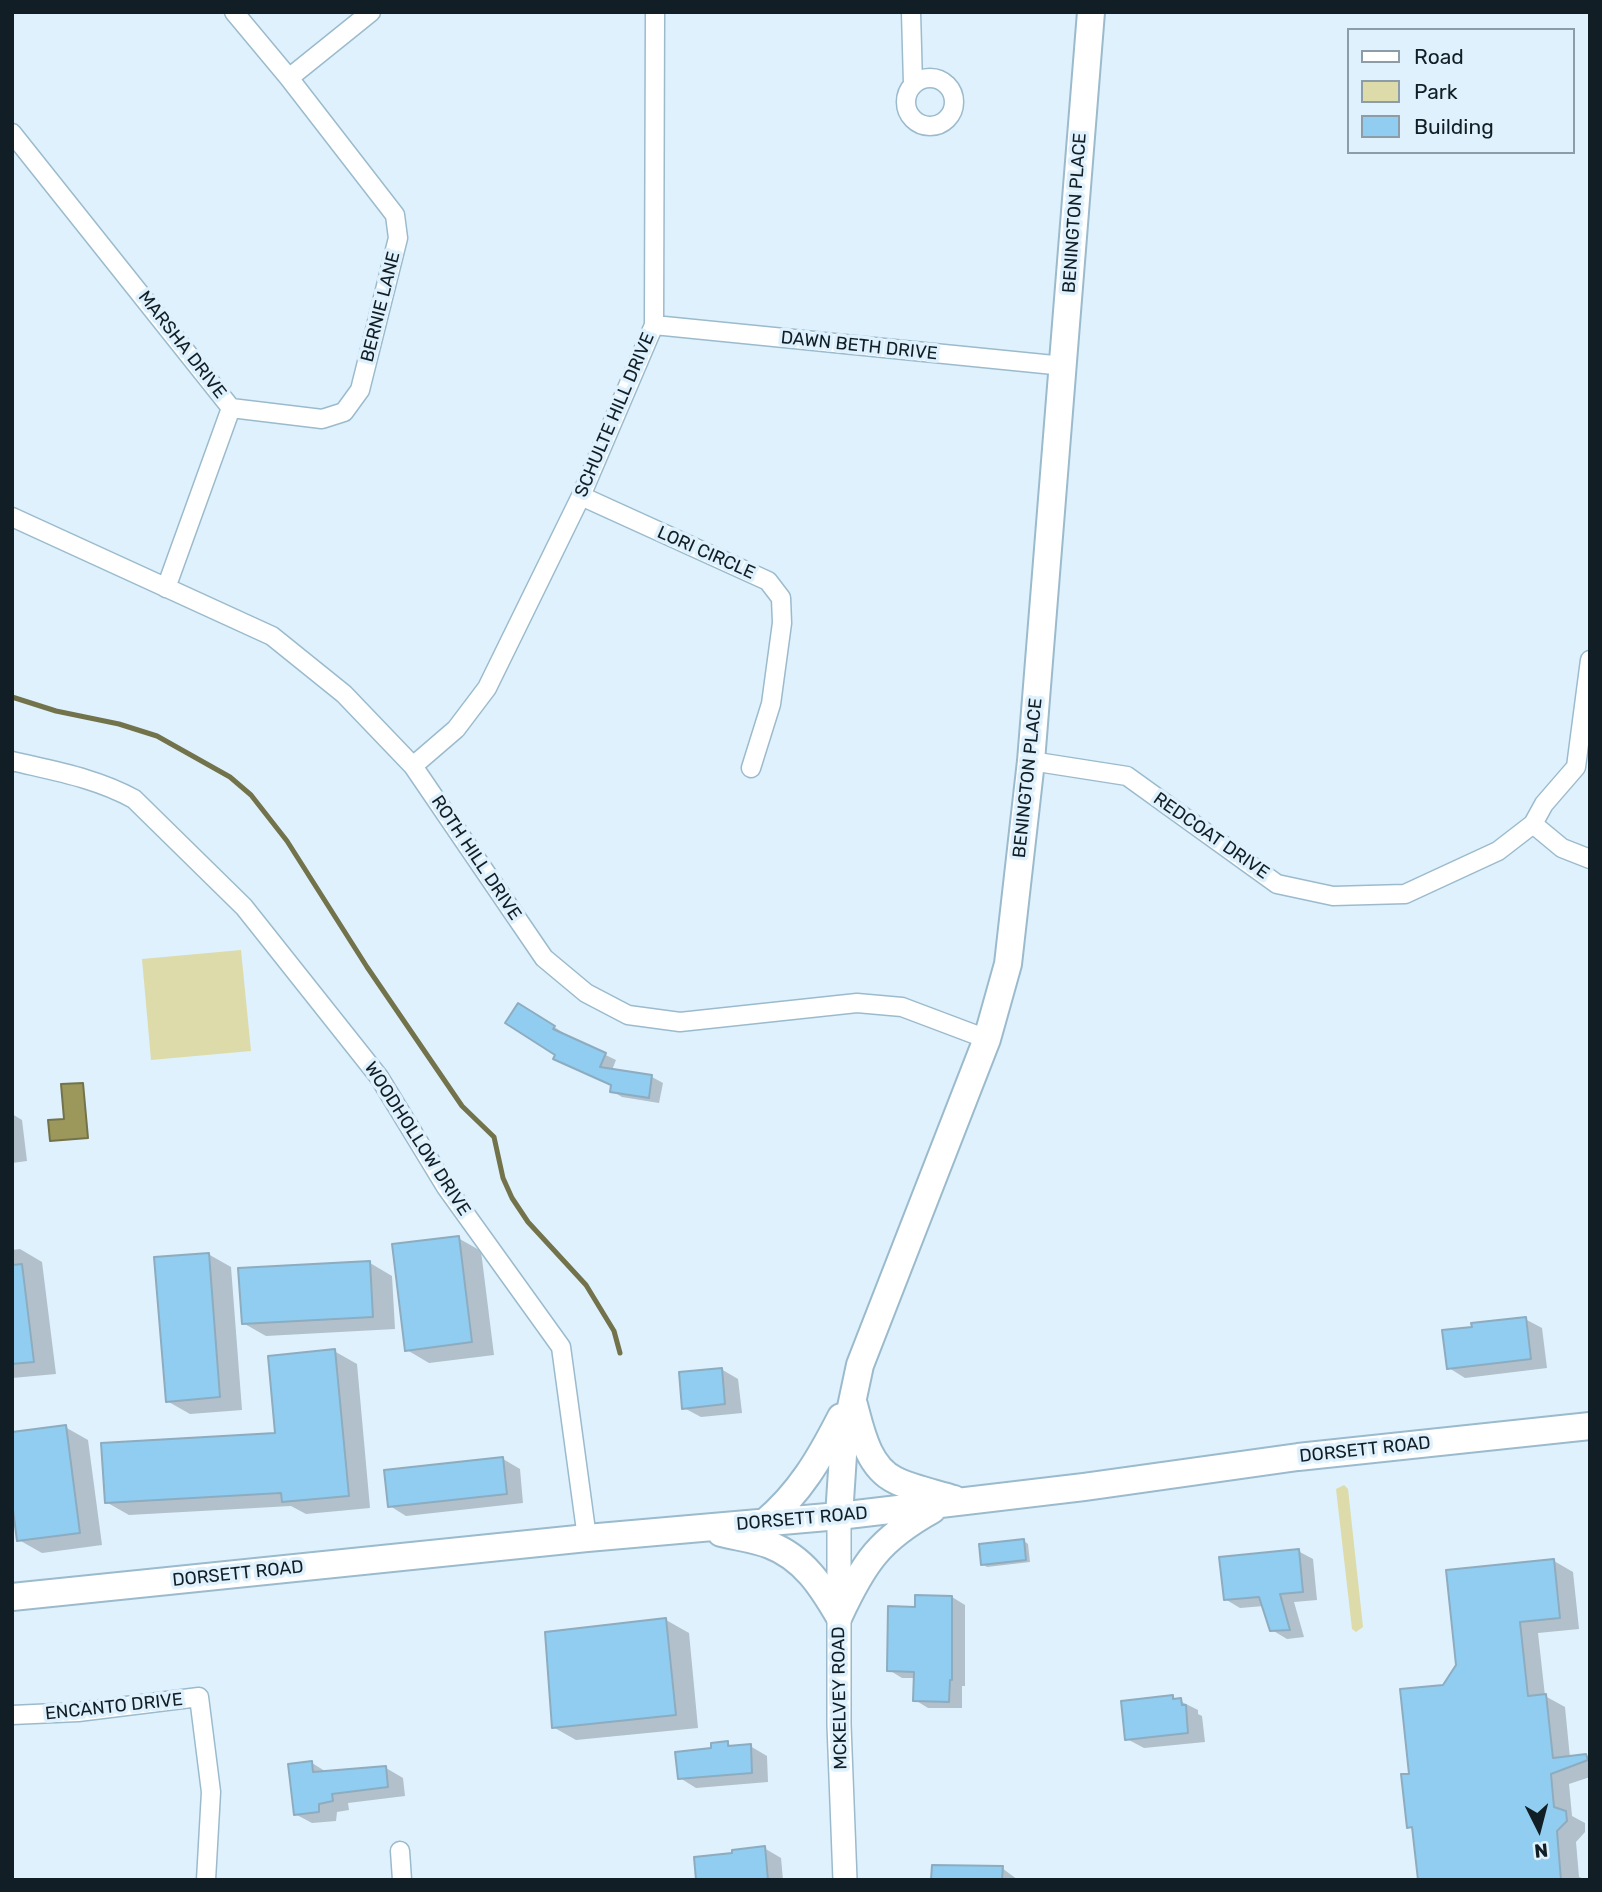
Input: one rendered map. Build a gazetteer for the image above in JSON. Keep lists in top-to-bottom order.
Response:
{
  "streets": {
    "main road": ["BENINGTON PLACE", "DORSETT ROAD"],
    "street": [
      "BERNIE LANE",
      "MARSHA DRIVE",
      "DAWN BETH DRIVE",
      "SCHULTE HILL DRIVE",
      "LORI CIRCLE",
      "REDCOAT DRIVE",
      "ROTH HILL DRIVE",
      "WOODHOLLOW DRIVE",
      "MCKELVEY ROAD",
      "ENCANTO DRIVE"
    ]
  },
  "crossings": [
    ["BENINGTON PLACE", "DAWN BETH DRIVE"],
    ["BENINGTON PLACE", "REDCOAT DRIVE"],
    ["BENINGTON PLACE", "ROTH HILL DRIVE"],
    ["BENINGTON PLACE", "DORSETT ROAD"],
    ["BENINGTON PLACE", "MCKELVEY ROAD"],
    ["BERNIE LANE", "MARSHA DRIVE"],
    ["MARSHA DRIVE", "ROTH HILL DRIVE"],
    ["DAWN BETH DRIVE", "SCHULTE HILL DRIVE"],
    ["SCHULTE HILL DRIVE", "LORI CIRCLE"],
    ["SCHULTE HILL DRIVE", "ROTH HILL DRIVE"],
    ["WOODHOLLOW DRIVE", "DORSETT ROAD"],
    ["DORSETT ROAD", "MCKELVEY ROAD"]
  ],
  "legend": ["Road", "Park", "Building"],
  "north": "bottom"
}
